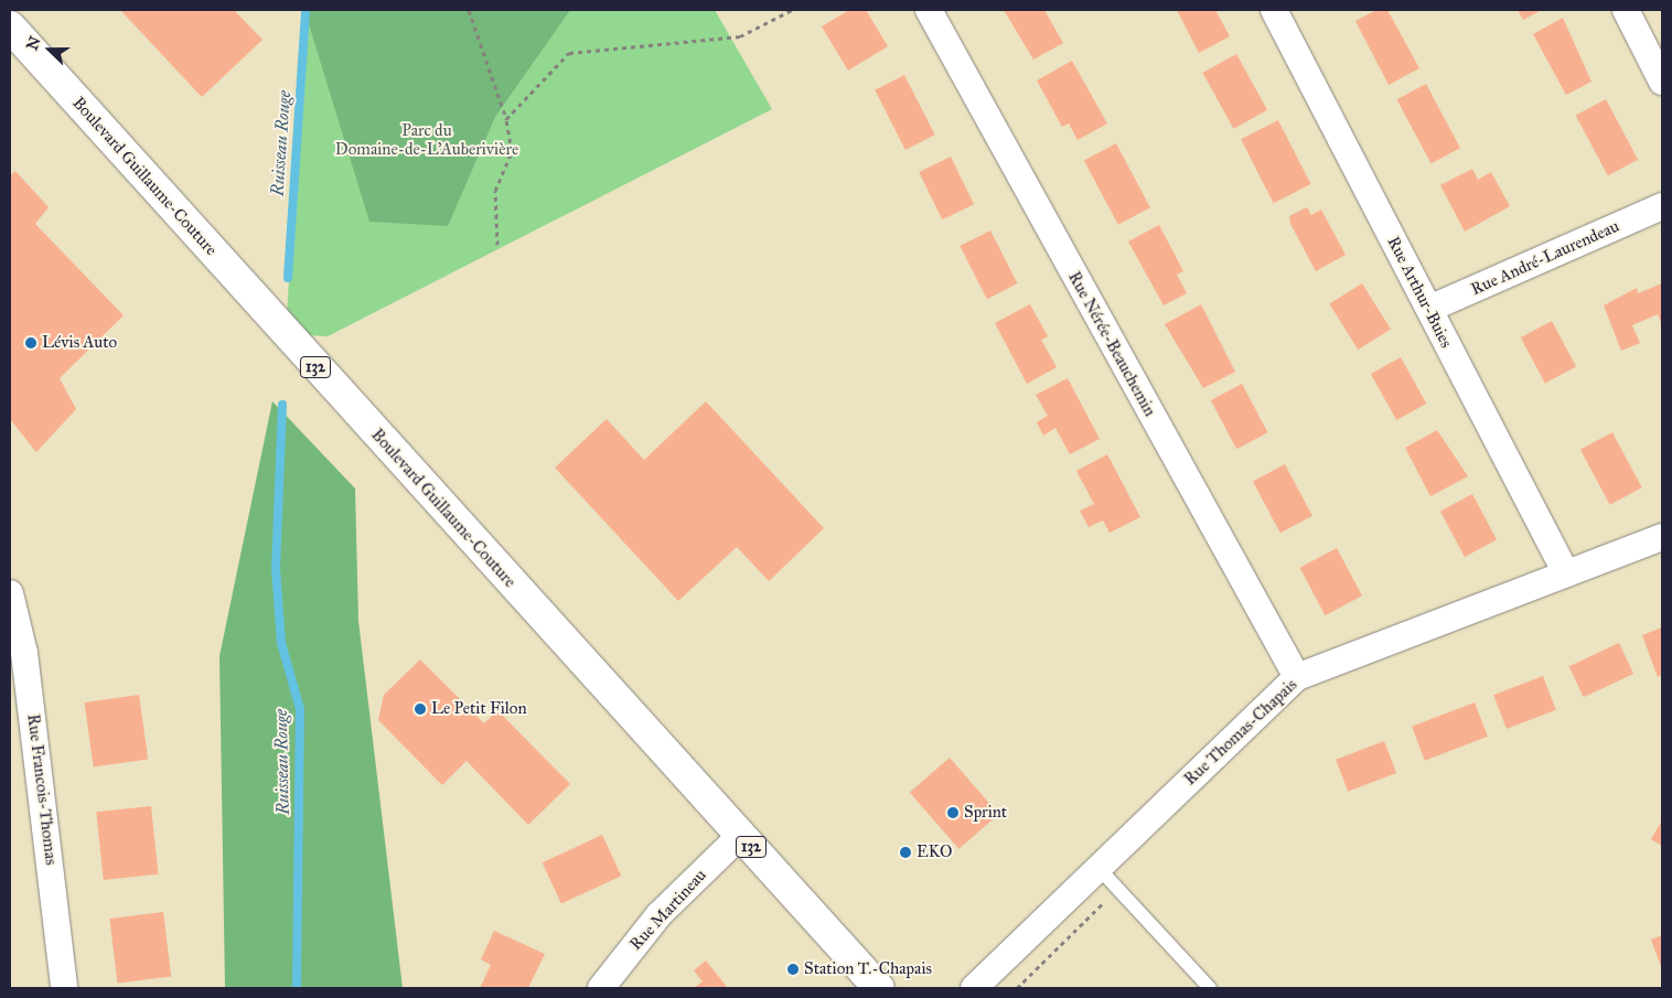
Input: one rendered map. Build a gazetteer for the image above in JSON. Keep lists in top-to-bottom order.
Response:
{
  "streets": {
    "main road": ["Boulevard Guillaume-Couture", "132"],
    "street": [
      "Rue André-Laurendeau",
      "Rue Arthur-Buies",
      "Rue Nérée-Beauchemin",
      "Rue Thomas-Chapais",
      "Rue Francois-Thomas",
      "Rue Martineau"
    ]
  },
  "crossings": [
    ["Boulevard Guillaume-Couture", "Rue Martineau"],
    ["Rue André-Laurendeau", "Rue Arthur-Buies"],
    ["Rue Arthur-Buies", "Rue Thomas-Chapais"],
    ["Rue Nérée-Beauchemin", "Rue Thomas-Chapais"]
  ],
  "water": ["Ruisseau Rouge"],
  "parks": ["Parc du Domaine-de-L'Auberivière"],
  "places": [
    "Lévis Auto",
    "Le Petit Filon",
    "Sprint",
    "EKO",
    "Station T.-Chapais"
  ],
  "north": "left"
}
